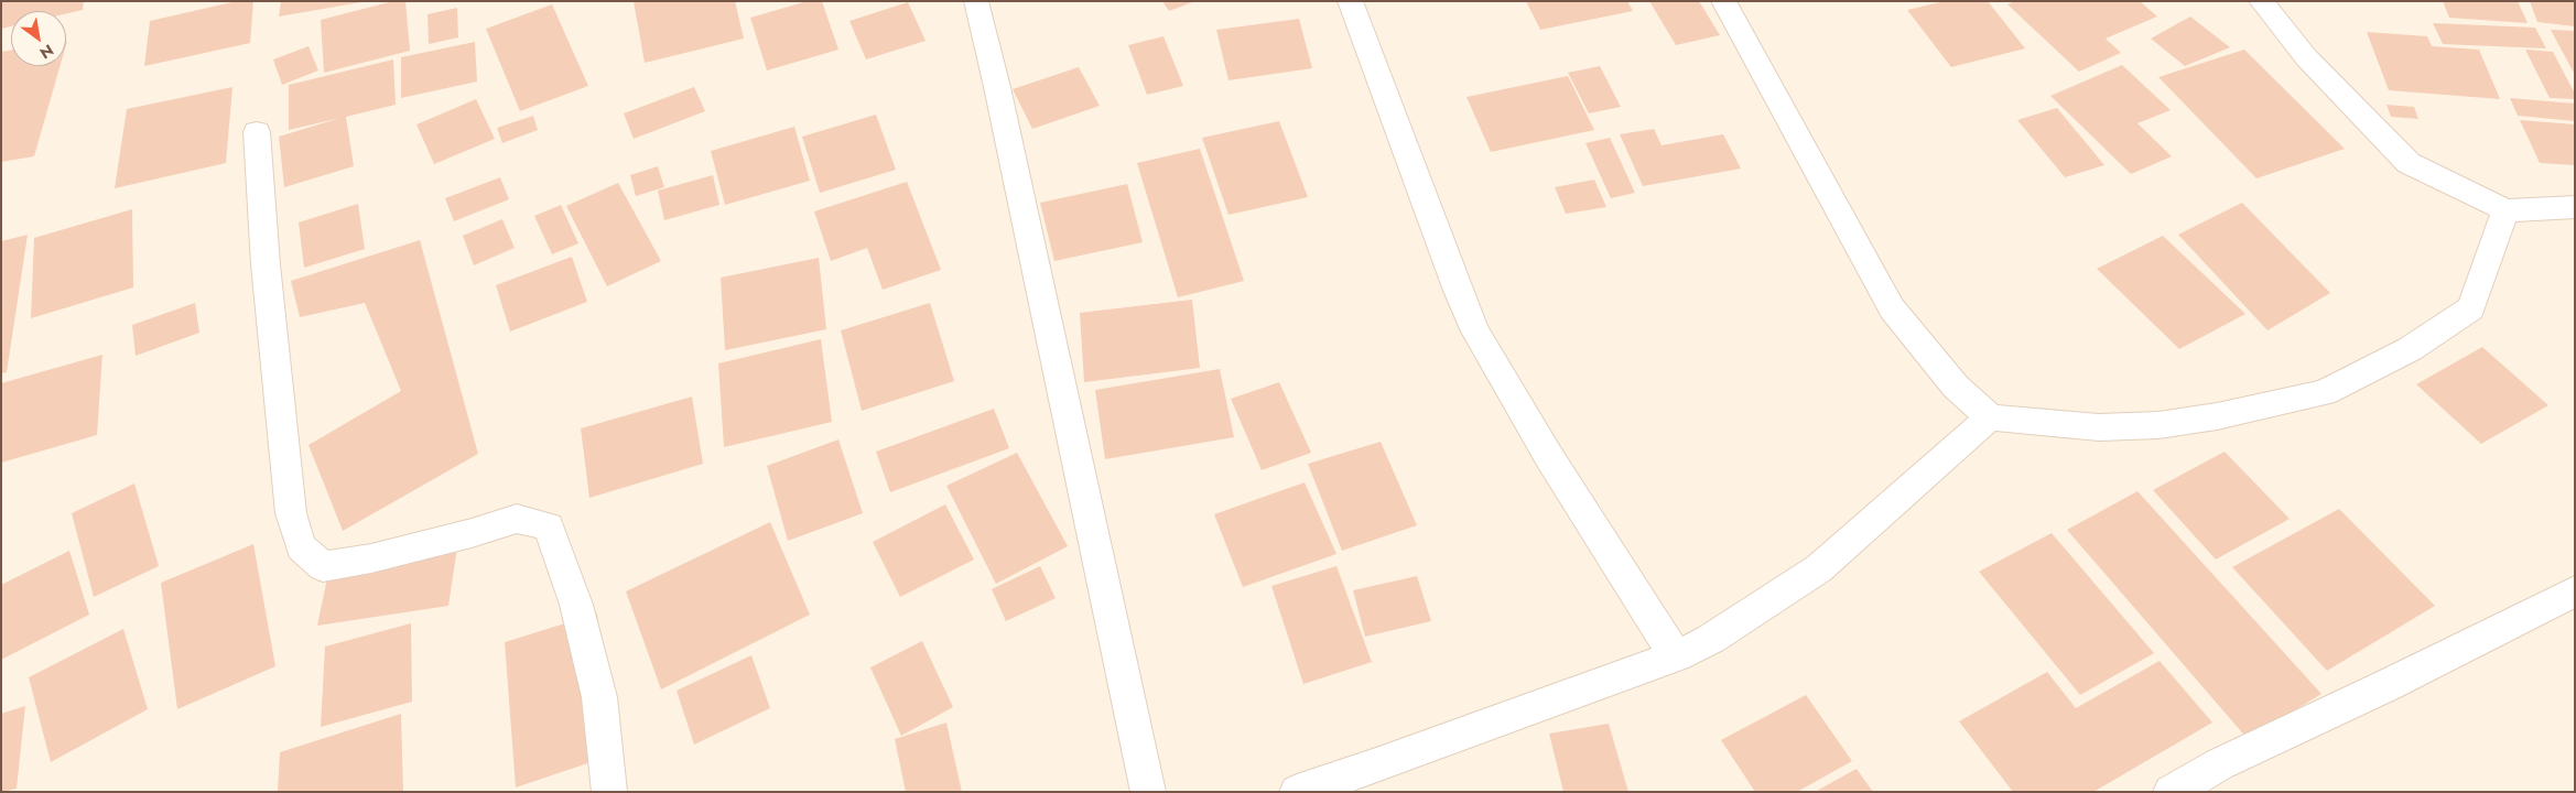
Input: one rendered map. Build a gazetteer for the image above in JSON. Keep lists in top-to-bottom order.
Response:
{
  "north": "bottom right"
}
